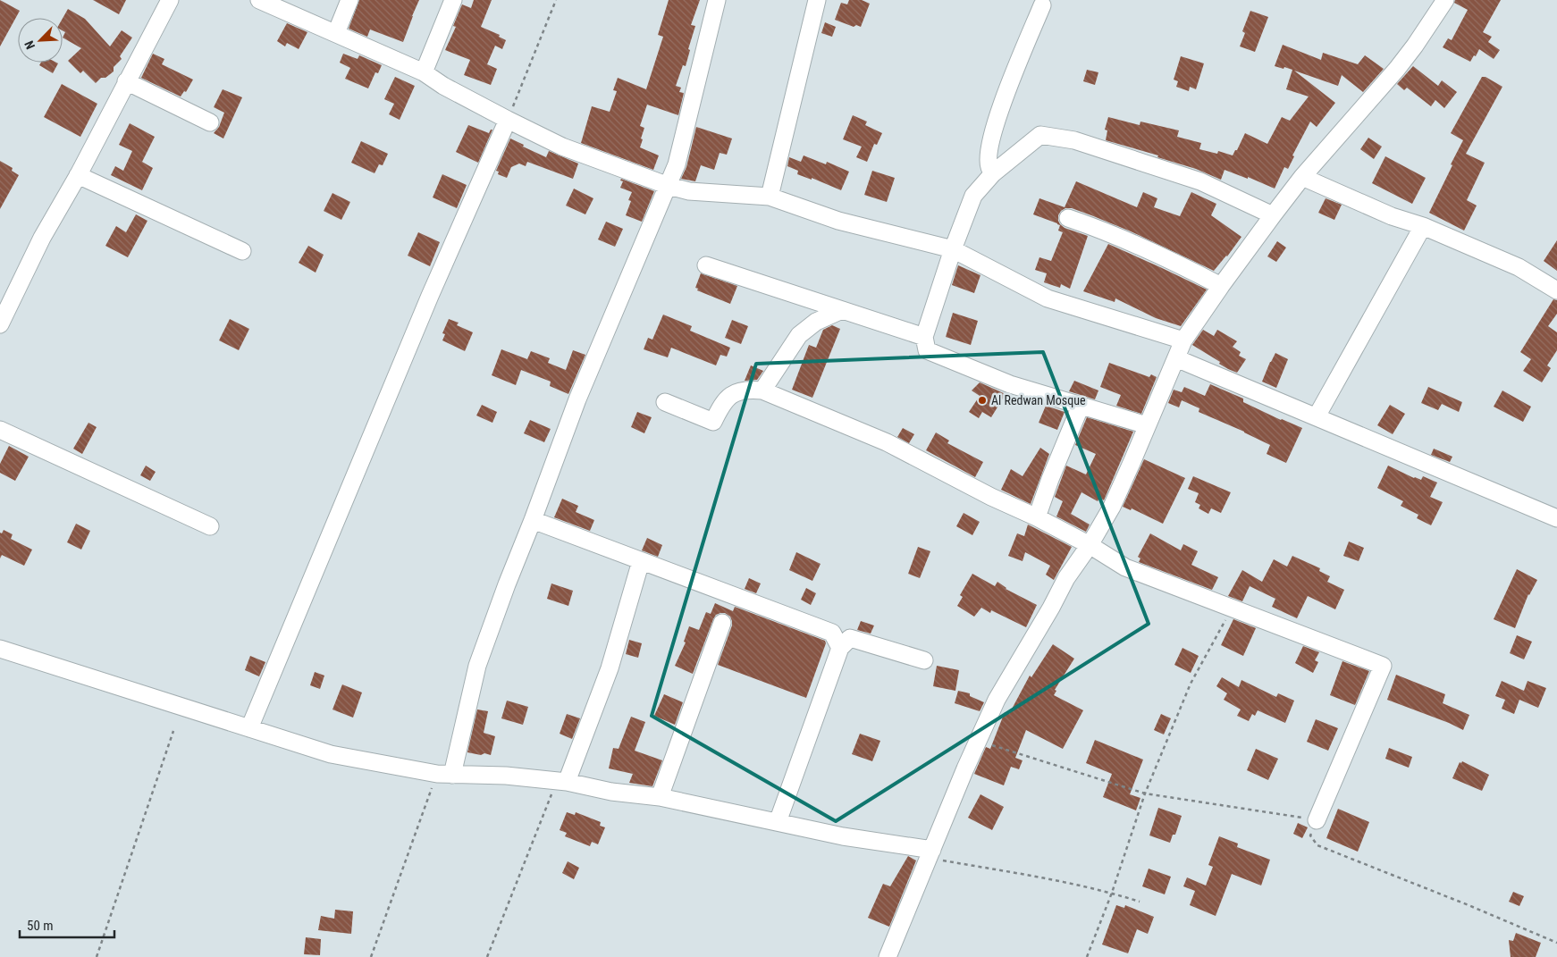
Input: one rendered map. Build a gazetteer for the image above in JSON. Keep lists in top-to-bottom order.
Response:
{
  "places": ["Al Redwan Mosque"],
  "scale_bar": "50 m",
  "north": "bottom left"
}
